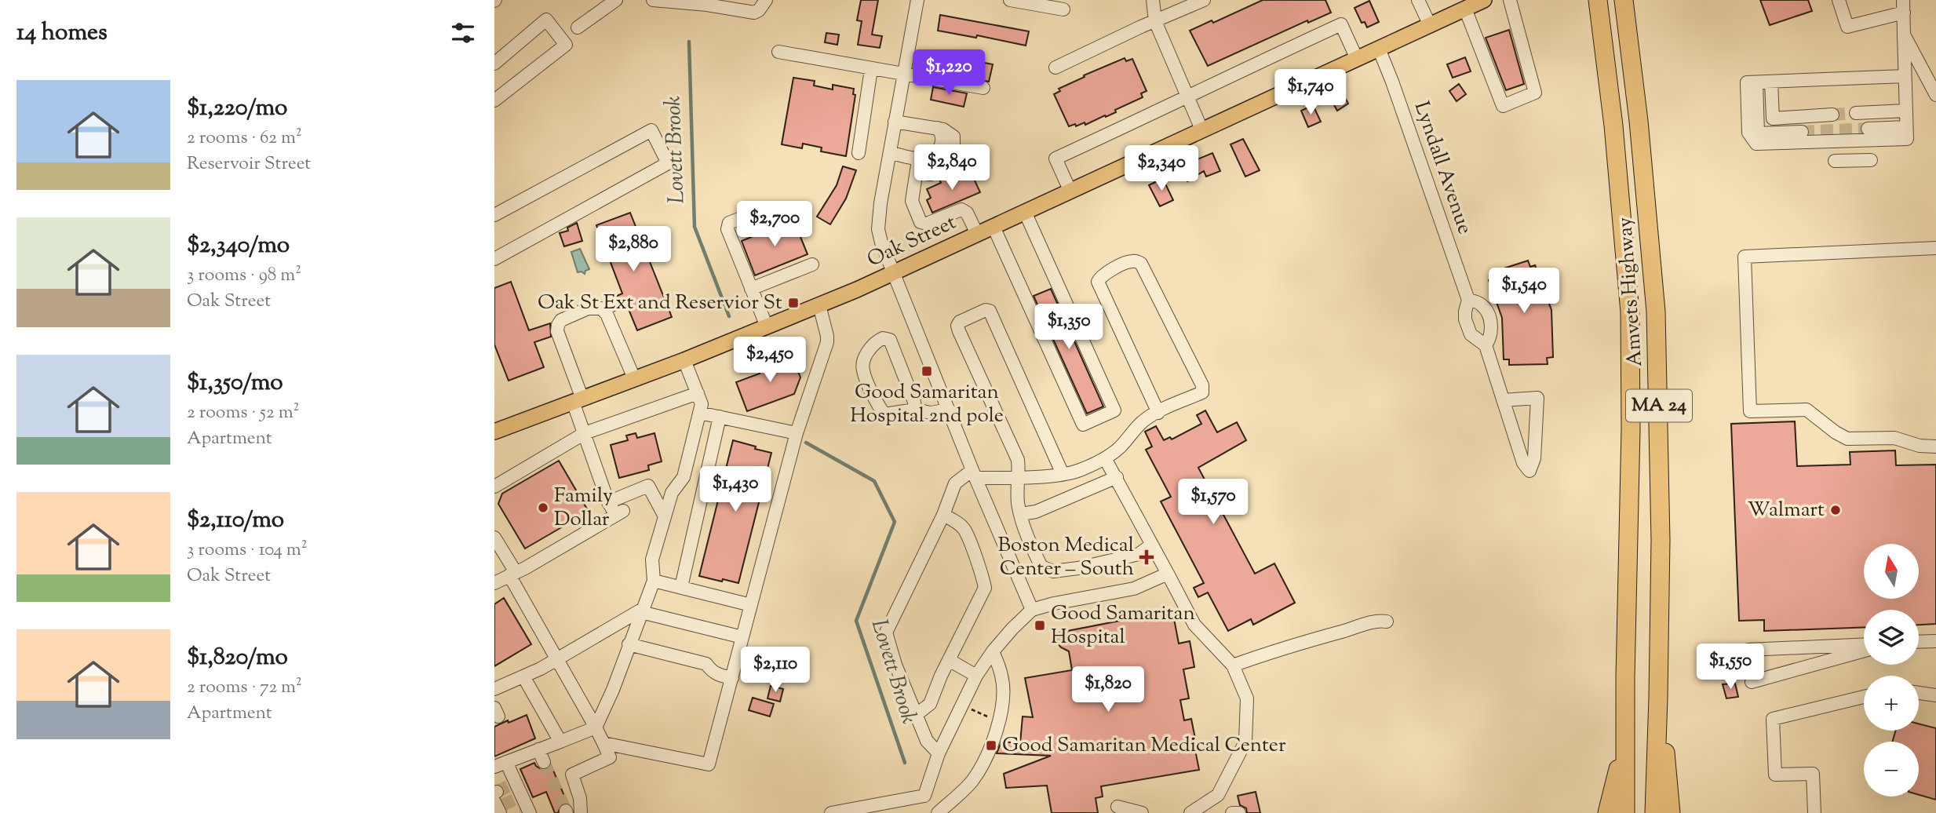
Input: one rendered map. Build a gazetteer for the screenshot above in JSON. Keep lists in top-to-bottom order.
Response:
{
  "streets": {
    "highway": ["Amvets Highway", "MA 24"],
    "main road": ["Oak Street"],
    "street": ["Lyndall Avenue"]
  },
  "crossings": [
    ["Lyndall Avenue", "Oak Street"]
  ],
  "water": ["Lovett Brook"],
  "places": {
    "transit": [
      "Oak St Ext and Reservior St",
      "Good Samaritan Hospital 2nd pole",
      "Good Samaritan Hospital",
      "Good Samaritan Medical Center"
    ],
    "other": ["Family Dollar", "Walmart"],
    "health": ["Boston Medical Center – South"]
  },
  "north": "top",
  "page": {
    "heading": "14 homes",
    "price": [
      "$1,220",
      "$1,740",
      "$2,840",
      "$2,340",
      "$2,700",
      "$2,880",
      "$1,540",
      "$1,350",
      "$2,450",
      "$1,430",
      "$1,570",
      "$1,550",
      "$2,110",
      "$1,820"
    ],
    "list": [
      {
        "name": "$1,220/mo",
        "note": "2 rooms · 62 m² · Reservoir Street"
      },
      {
        "name": "$2,340/mo",
        "note": "3 rooms · 98 m² · Oak Street"
      },
      {
        "name": "$1,350/mo",
        "note": "2 rooms · 52 m² · Apartment"
      },
      {
        "name": "$2,110/mo",
        "note": "3 rooms · 104 m² · Oak Street"
      },
      {
        "name": "$1,820/mo",
        "note": "2 rooms · 72 m² · Apartment"
      }
    ],
    "map_buttons": ["+", "−"]
  }
}
